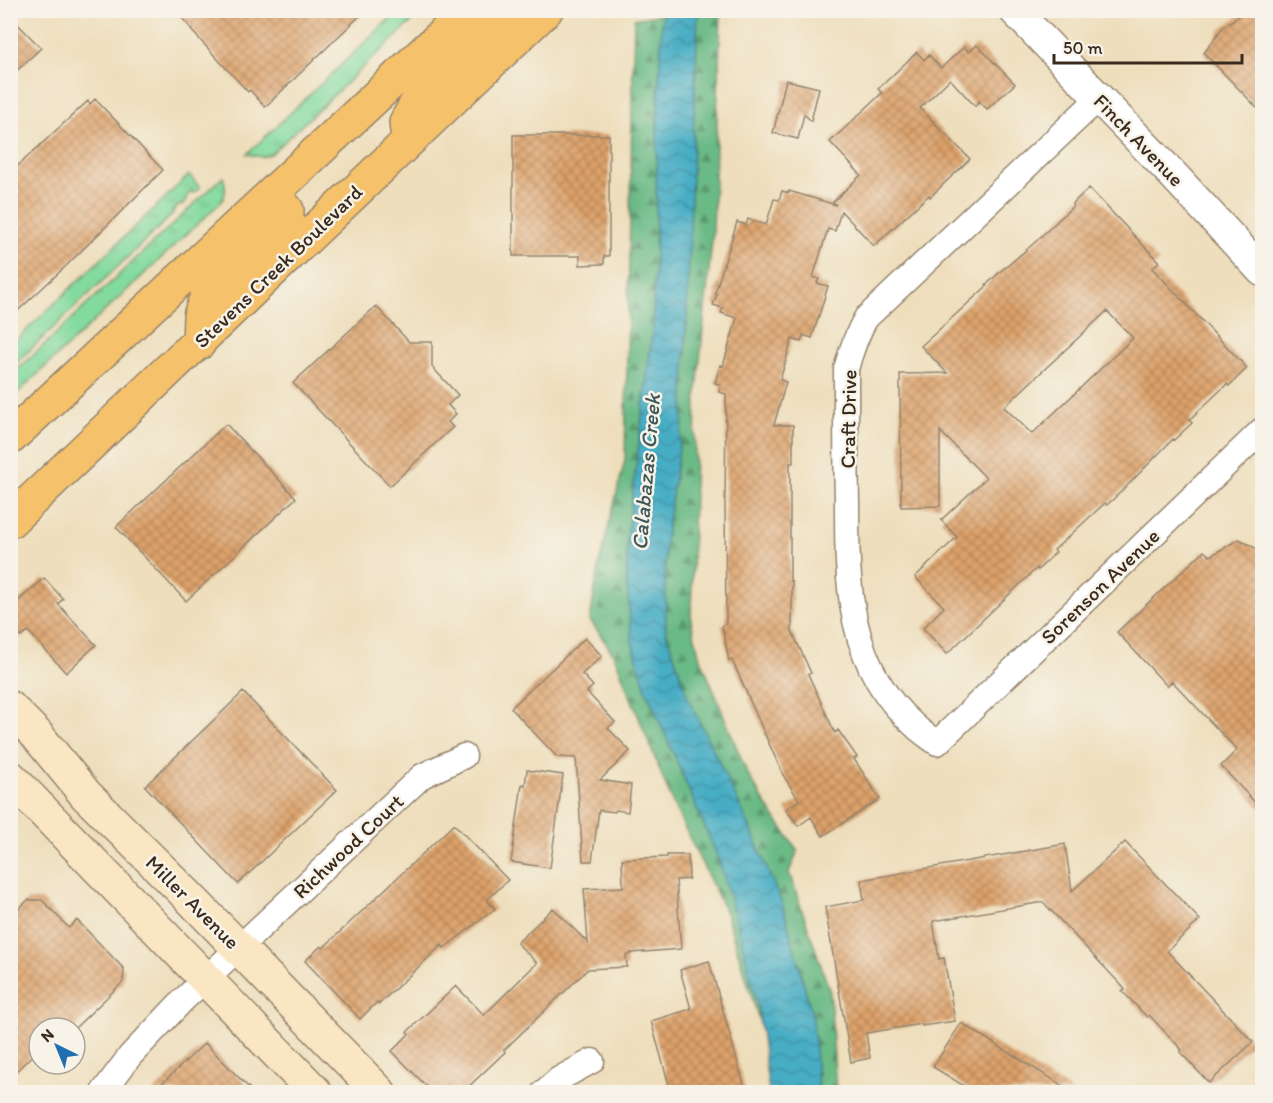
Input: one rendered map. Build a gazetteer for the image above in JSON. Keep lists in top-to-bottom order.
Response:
{
  "streets": {
    "main road": ["Stevens Creek Boulevard", "Miller Avenue"],
    "street": [
      "Finch Avenue",
      "Craft Drive",
      "Sorenson Avenue",
      "Richwood Court"
    ]
  },
  "crossings": [
    ["Finch Avenue", "Craft Drive"],
    ["Craft Drive", "Sorenson Avenue"],
    ["Richwood Court", "Miller Avenue"]
  ],
  "water": ["Calabazas Creek"],
  "scale_bar": "50 m",
  "north": "top left"
}
